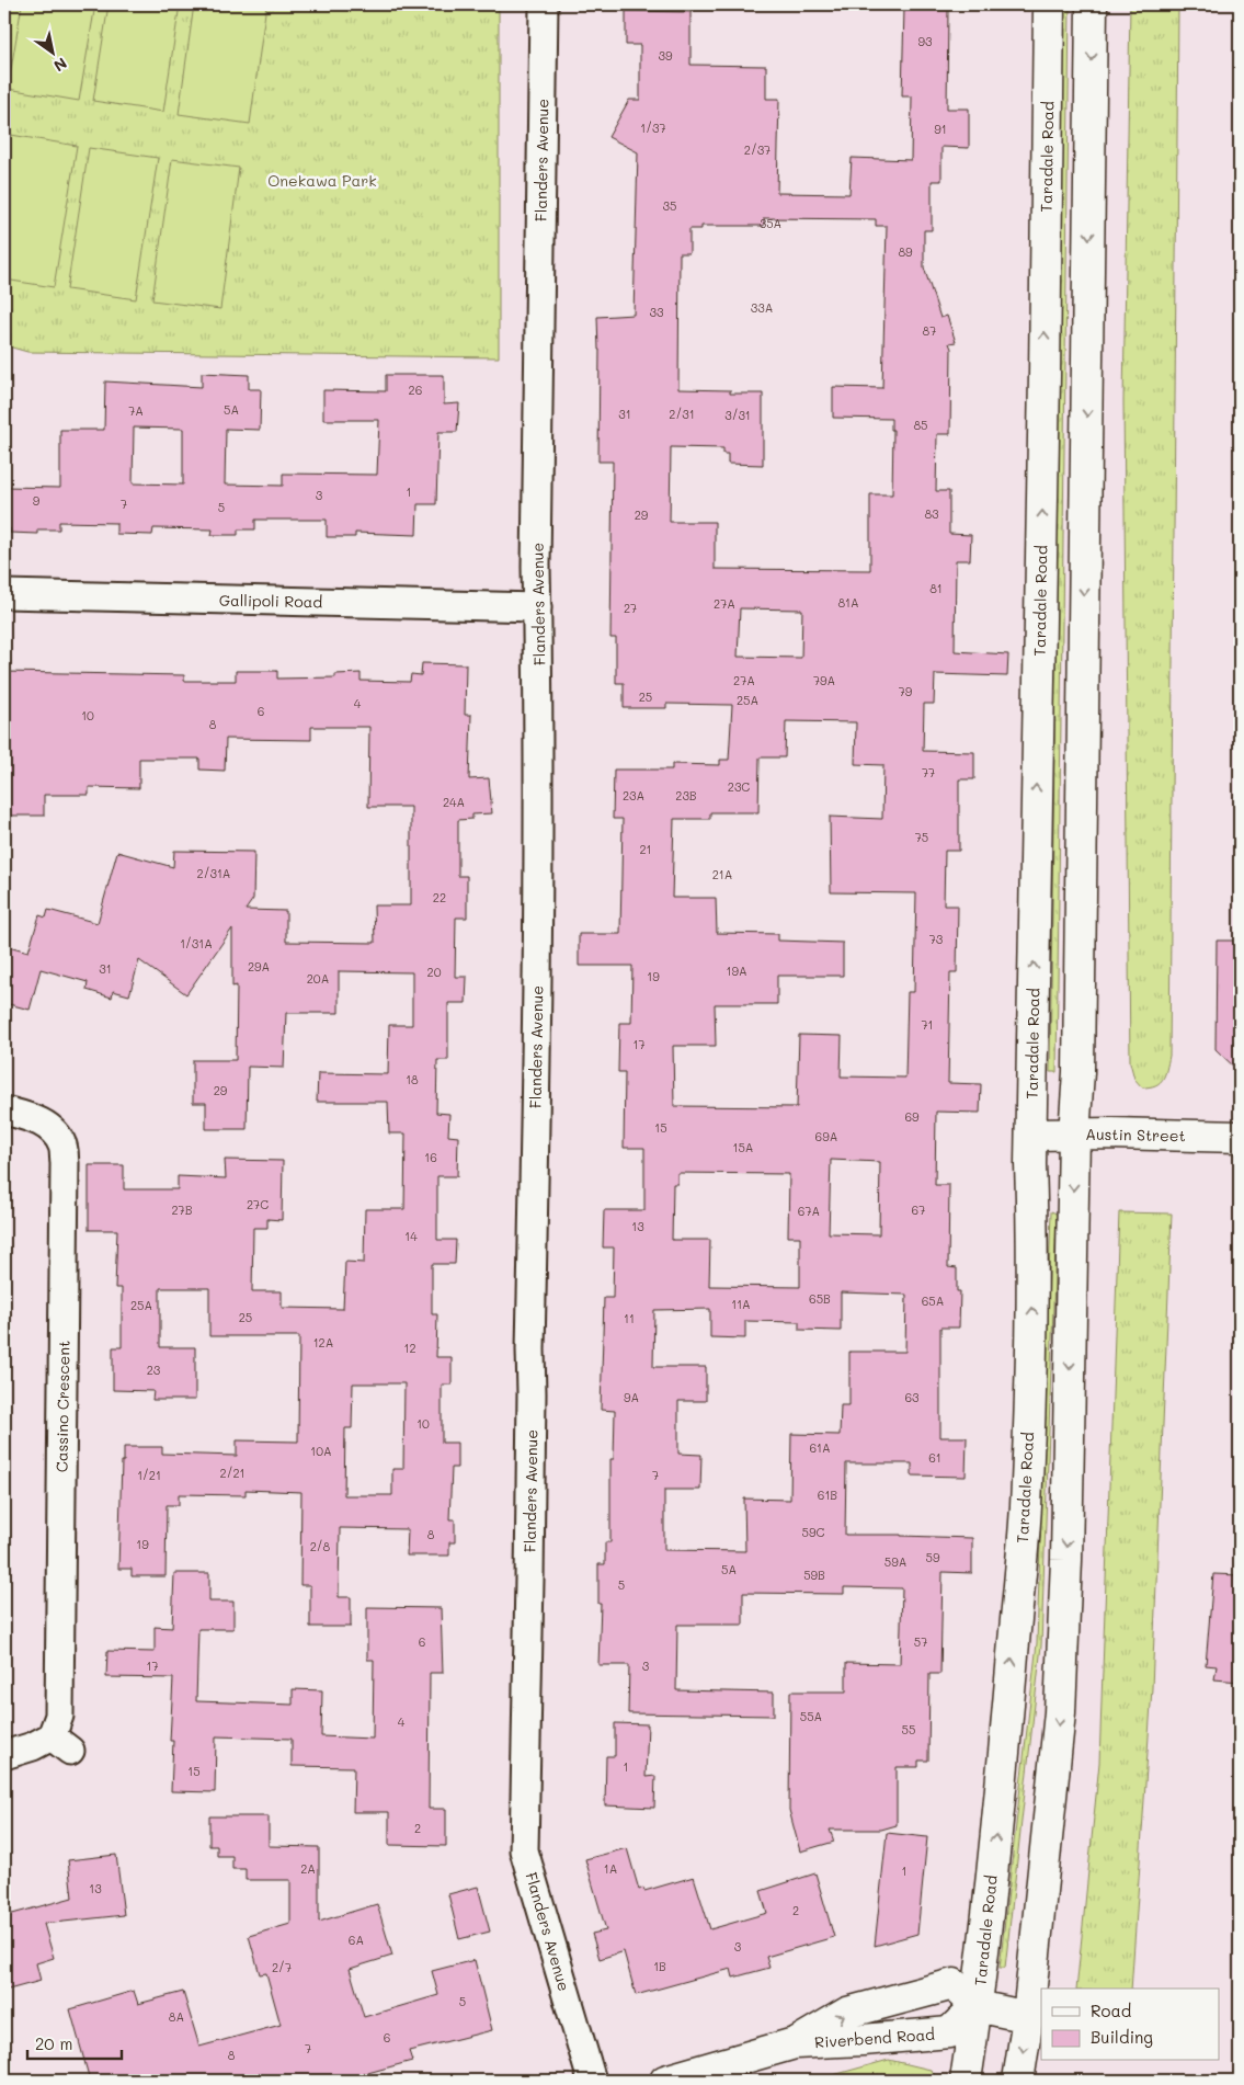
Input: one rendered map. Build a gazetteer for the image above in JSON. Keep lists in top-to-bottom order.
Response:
{
  "streets": {
    "main road": ["Taradale Road", "Austin Street", "Riverbend Road"],
    "street": ["Flanders Avenue", "Gallipoli Road", "Cassino Crescent"]
  },
  "crossings": [
    ["Taradale Road", "Austin Street"],
    ["Taradale Road", "Riverbend Road"],
    ["Flanders Avenue", "Gallipoli Road"]
  ],
  "parks": ["Onekawa Park"],
  "house_numbers": [
    "93",
    "39",
    "1/37",
    "91",
    "2/37",
    "35",
    "35A",
    "89",
    "33A",
    "33",
    "87",
    "26",
    "5A",
    "7A",
    "31",
    "2/31",
    "3/31",
    "85",
    "1",
    "3",
    "9",
    "7",
    "5",
    "83",
    "29",
    "81",
    "81A",
    "27A",
    "27",
    "27A",
    "79A",
    "79",
    "25",
    "25A",
    "4",
    "6",
    "10",
    "8",
    "77",
    "23C",
    "23A",
    "23B",
    "24A",
    "75",
    "21",
    "2/31A",
    "21A",
    "22",
    "73",
    "1/31A",
    "29A",
    "31",
    "19A",
    "20",
    "19",
    "20A",
    "71",
    "17",
    "18",
    "29",
    "69",
    "15",
    "69A",
    "15A",
    "16",
    "27C",
    "27B",
    "67",
    "67A",
    "13",
    "14",
    "65B",
    "65A",
    "11A",
    "25A",
    "25",
    "11",
    "12A",
    "12",
    "23",
    "9A",
    "63",
    "10",
    "61A",
    "10A",
    "61",
    "2/21",
    "1/21",
    "7",
    "61B",
    "59C",
    "8",
    "19",
    "2/8",
    "59",
    "59A",
    "5A",
    "59B",
    "5",
    "6",
    "57",
    "17",
    "3",
    "55A",
    "4",
    "55",
    "1",
    "15",
    "2",
    "2A",
    "1A",
    "1",
    "13",
    "2",
    "6A",
    "3",
    "1B",
    "2/7",
    "5",
    "8A",
    "6",
    "7",
    "8"
  ],
  "legend": ["Road", "Building"],
  "scale_bar": "20 m",
  "north": "bottom right"
}
